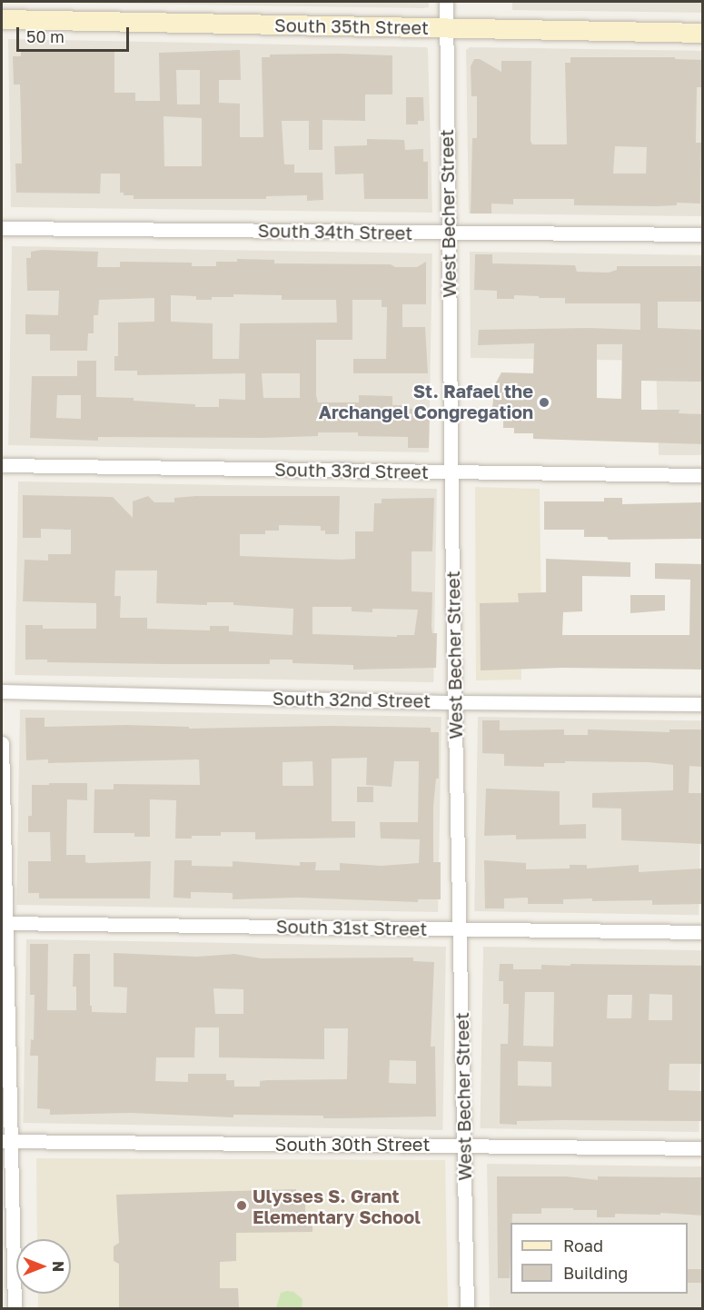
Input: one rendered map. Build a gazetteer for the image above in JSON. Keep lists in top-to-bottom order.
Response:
{
  "streets": {
    "main road": ["South 35th Street"],
    "street": [
      "West Becher Street",
      "South 34th Street",
      "South 33rd Street",
      "South 32nd Street",
      "South 31st Street",
      "South 30th Street"
    ]
  },
  "crossings": [
    ["South 35th Street", "West Becher Street"],
    ["West Becher Street", "South 34th Street"],
    ["West Becher Street", "South 33rd Street"],
    ["West Becher Street", "South 32nd Street"],
    ["West Becher Street", "South 31st Street"],
    ["West Becher Street", "South 30th Street"]
  ],
  "places": ["St. Rafael the Archangel Congregation", "Ulysses S. Grant Elementary School"],
  "legend": ["Road", "Building"],
  "scale_bar": "50 m",
  "north": "right"
}
